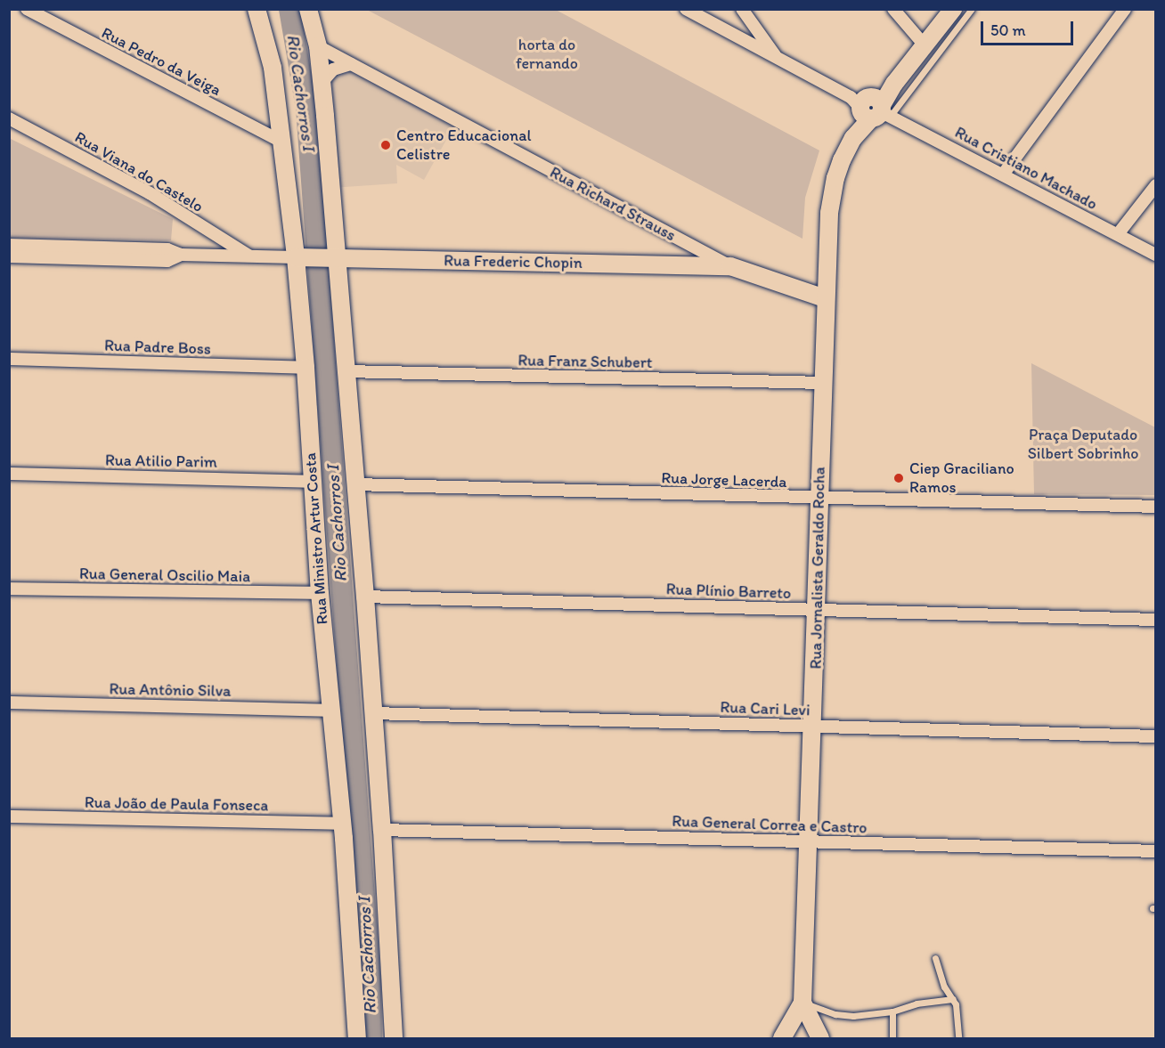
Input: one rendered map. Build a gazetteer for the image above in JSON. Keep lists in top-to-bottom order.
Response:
{
  "streets": {
    "street": [
      "Rua Pedro da Veiga",
      "Rua Cristiano Machado",
      "Rua Viana do Castelo",
      "Rua Richard Strauss",
      "Rua Frederic Chopin",
      "Rua Padre Boss",
      "Rua Franz Schubert",
      "Rua Atilio Parim",
      "Rua Jorge Lacerda",
      "Rua Ministro Artur Costa",
      "Rua Jornalista Geraldo Rocha",
      "Rua General Oscilio Maia",
      "Rua Plínio Barreto",
      "Rua Antônio Silva",
      "Rua Cari Levi",
      "Rua João de Paula Fonseca",
      "Rua General Correa e Castro"
    ]
  },
  "crossings": [
    ["Rua Pedro da Veiga", "Rua Ministro Artur Costa"],
    ["Rua Cristiano Machado", "Rua Jornalista Geraldo Rocha"],
    ["Rua Richard Strauss", "Rua Frederic Chopin"],
    ["Rua Richard Strauss", "Rua Jornalista Geraldo Rocha"],
    ["Rua Frederic Chopin", "Rua Ministro Artur Costa"],
    ["Rua Padre Boss", "Rua Ministro Artur Costa"],
    ["Rua Franz Schubert", "Rua Jornalista Geraldo Rocha"],
    ["Rua Atilio Parim", "Rua Ministro Artur Costa"],
    ["Rua Jorge Lacerda", "Rua Jornalista Geraldo Rocha"],
    ["Rua Ministro Artur Costa", "Rua General Oscilio Maia"],
    ["Rua Ministro Artur Costa", "Rua Antônio Silva"],
    ["Rua Ministro Artur Costa", "Rua João de Paula Fonseca"],
    ["Rua Jornalista Geraldo Rocha", "Rua Plínio Barreto"],
    ["Rua Jornalista Geraldo Rocha", "Rua Cari Levi"],
    ["Rua Jornalista Geraldo Rocha", "Rua General Correa e Castro"]
  ],
  "water": ["Rio Cachorros I"],
  "parks": ["horta do fernando", "Praça Deputado Silbert Sobrinho"],
  "places": ["Centro Educacional Celistre", "Ciep Graciliano Ramos"],
  "scale_bar": "50 m"
}
